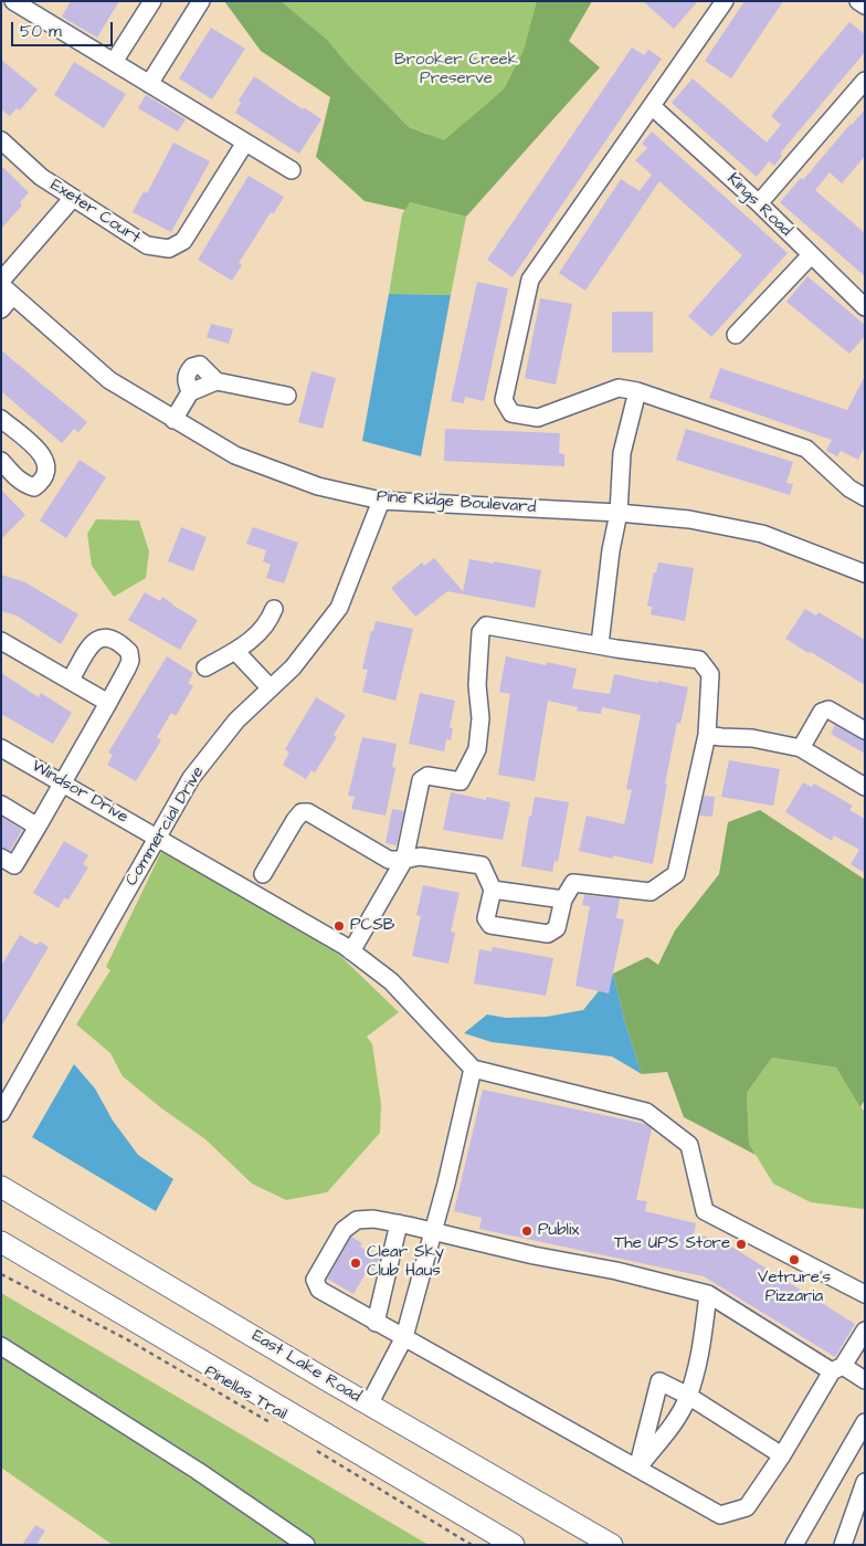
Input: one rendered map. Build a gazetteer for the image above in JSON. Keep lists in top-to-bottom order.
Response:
{
  "streets": {
    "main road": ["East Lake Road"],
    "street": [
      "Kings Road",
      "Exeter Court",
      "Pine Ridge Boulevard",
      "Windsor Drive",
      "Commercial Drive"
    ],
    "path": ["Pinellas Trail"]
  },
  "crossings": [
    ["Pine Ridge Boulevard", "Commercial Drive"],
    ["Windsor Drive", "Commercial Drive"]
  ],
  "parks": ["Brooker Creek Preserve"],
  "places": [
    "PCSB",
    "Publix",
    "The UPS Store",
    "Vetrure's Pizzaria",
    "Clear Sky Club Haus"
  ],
  "scale_bar": "50 m"
}
